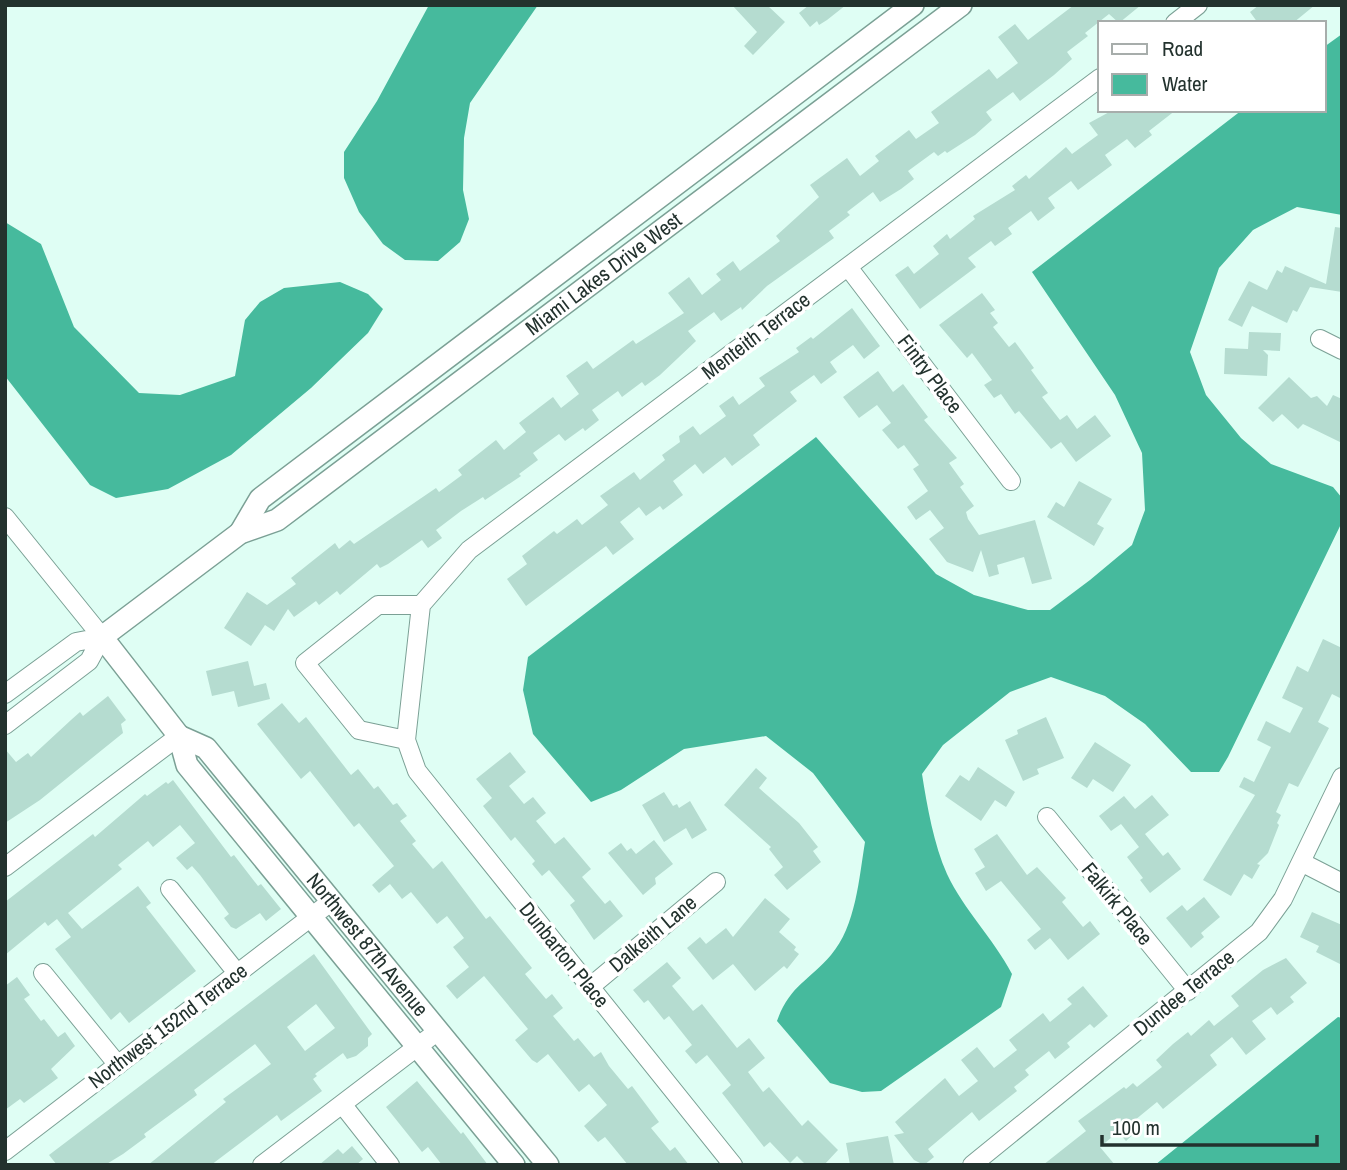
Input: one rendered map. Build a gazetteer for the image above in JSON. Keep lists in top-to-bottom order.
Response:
{
  "streets": {
    "main road": ["Miami Lakes Drive West", "Northwest 87th Avenue"],
    "street": [
      "Menteith Terrace",
      "Fintry Place",
      "Falkirk Place",
      "Dalkeith Lane",
      "Dunbarton Place",
      "Dundee Terrace",
      "Northwest 152nd Terrace"
    ]
  },
  "crossings": [
    ["Miami Lakes Drive West", "Northwest 87th Avenue"],
    ["Menteith Terrace", "Fintry Place"],
    ["Menteith Terrace", "Dunbarton Place"],
    ["Falkirk Place", "Dundee Terrace"],
    ["Dalkeith Lane", "Dunbarton Place"],
    ["Northwest 87th Avenue", "Northwest 152nd Terrace"]
  ],
  "legend": ["Road", "Water"],
  "scale_bar": "100 m"
}
